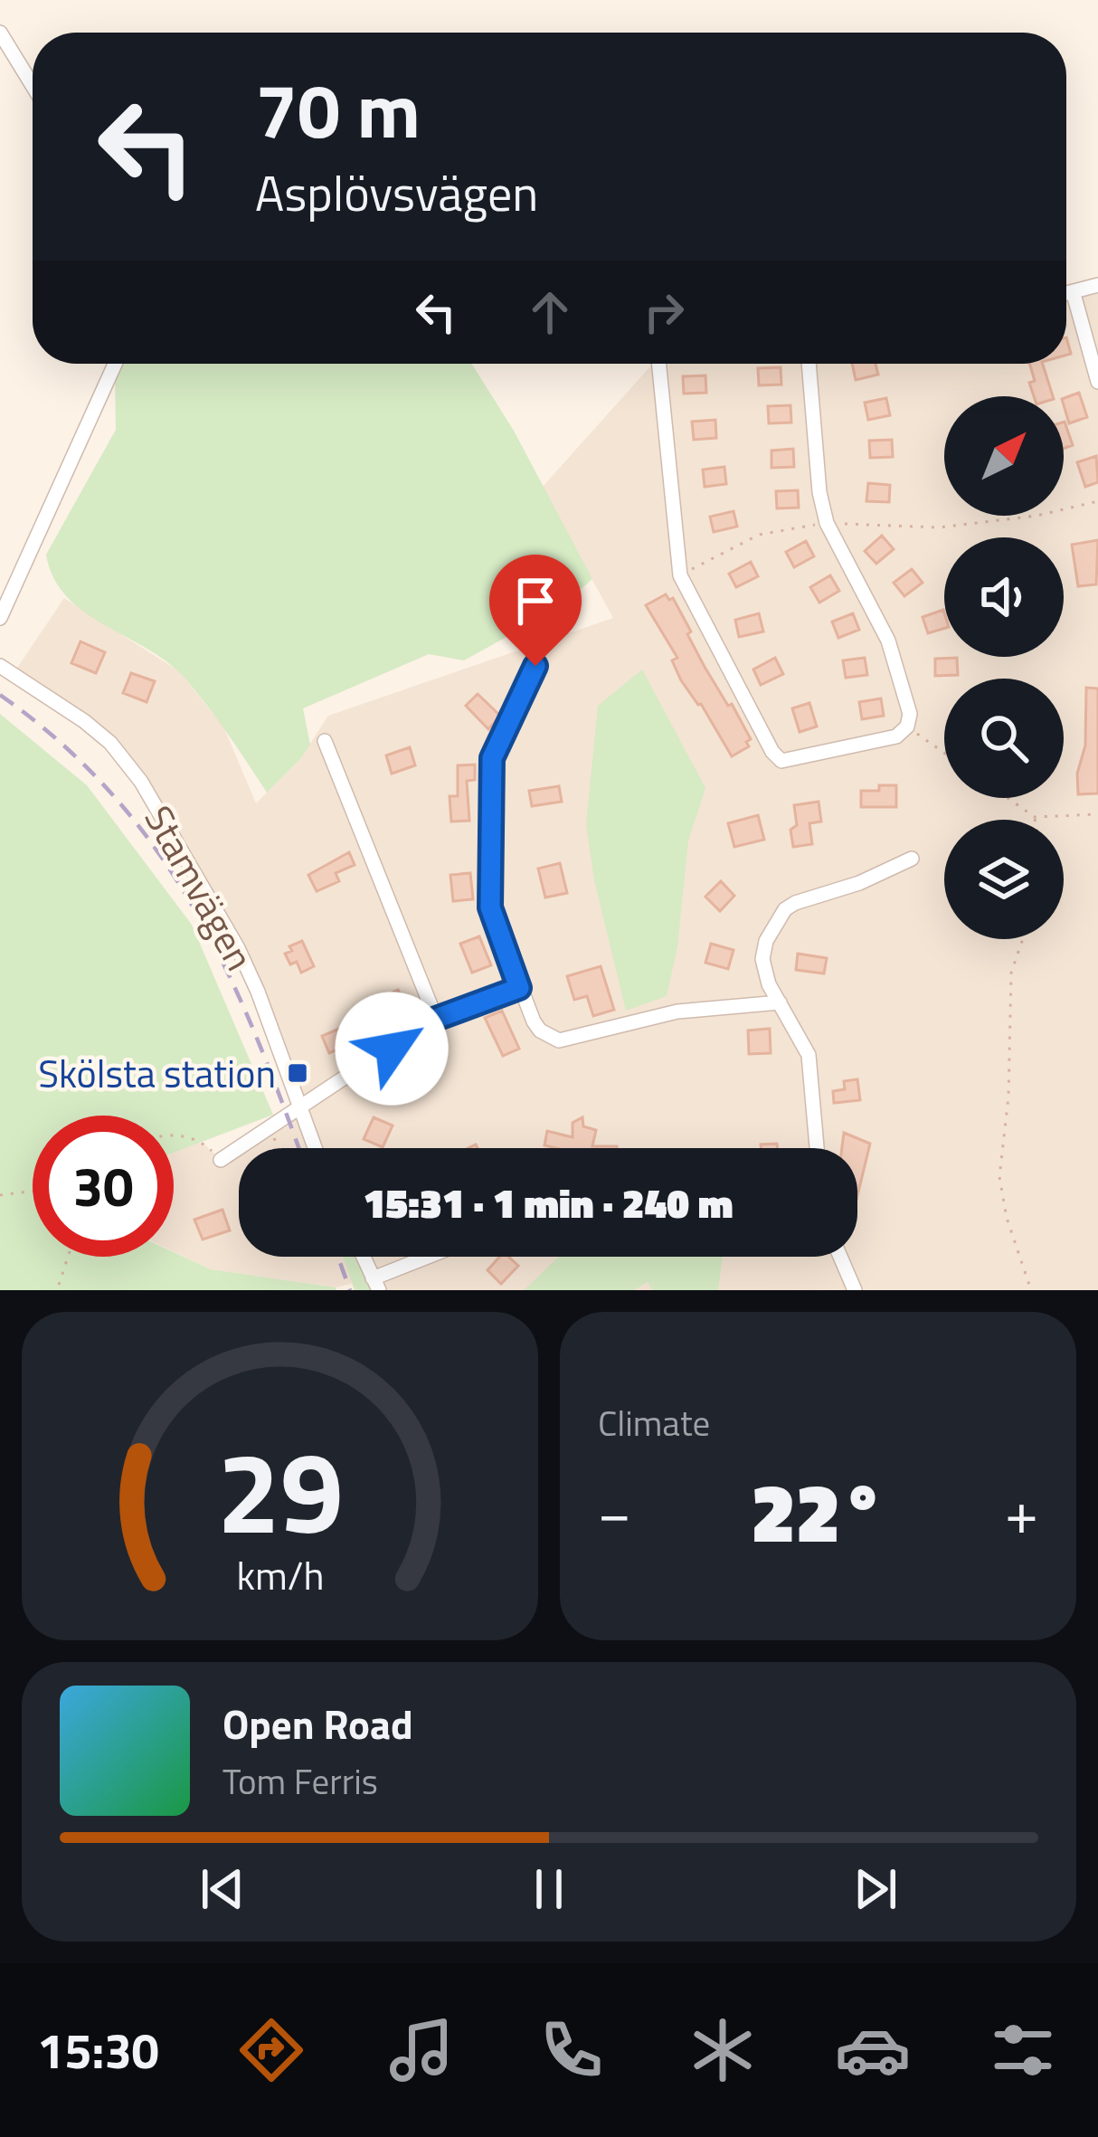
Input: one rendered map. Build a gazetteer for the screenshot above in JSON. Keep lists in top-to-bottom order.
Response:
{
  "streets": {
    "street": ["Stamvägen"]
  },
  "places": {
    "transit": ["Skölsta station"]
  },
  "north": "top right",
  "page": {
    "turn": ["70 m", "Asplövsvägen"],
    "limit": "30",
    "trip": "15:31 · 1 min · 240 m",
    "tile": "Climate",
    "heat": ["−", "22°", "+"],
    "song": ["Open Road", "Tom Ferris"],
    "tabs": "15:30",
    "gauge": ["29", "km/h"]
  }
}
